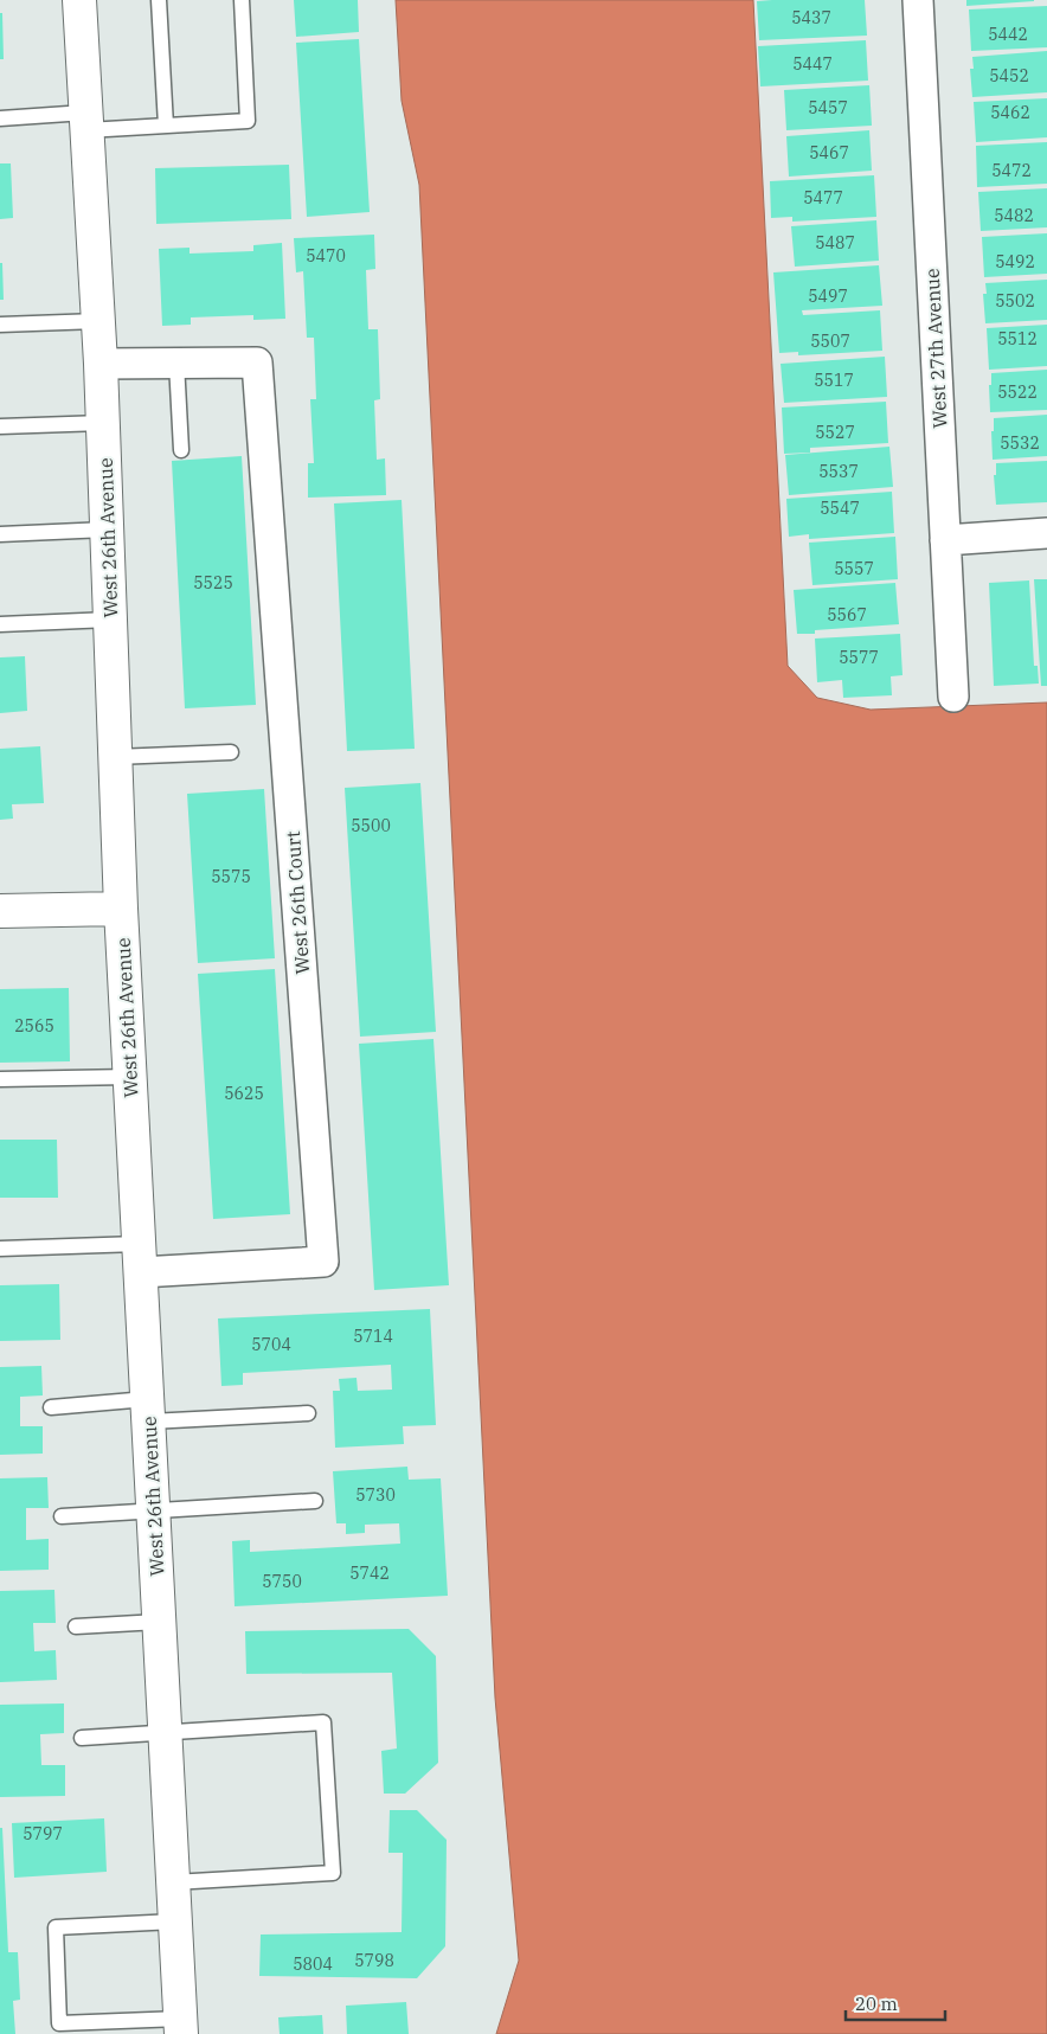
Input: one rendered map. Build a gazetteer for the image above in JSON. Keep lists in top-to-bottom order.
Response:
{
  "streets": {
    "street": ["West 27th Avenue", "West 26th Avenue", "West 26th Court"]
  },
  "crossings": [
    ["West 26th Avenue", "West 26th Court"]
  ],
  "house_numbers": [
    "5437",
    "5442",
    "5447",
    "5452",
    "5457",
    "5462",
    "5467",
    "5472",
    "5477",
    "5482",
    "5487",
    "5470",
    "5492",
    "5497",
    "5502",
    "5512",
    "5507",
    "5517",
    "5522",
    "5527",
    "5532",
    "5537",
    "5547",
    "5557",
    "5525",
    "5567",
    "5577",
    "5500",
    "5575",
    "2565",
    "5625",
    "5714",
    "5704",
    "5730",
    "5742",
    "5750",
    "5797",
    "5798",
    "5804"
  ],
  "scale_bar": "20 m"
}
